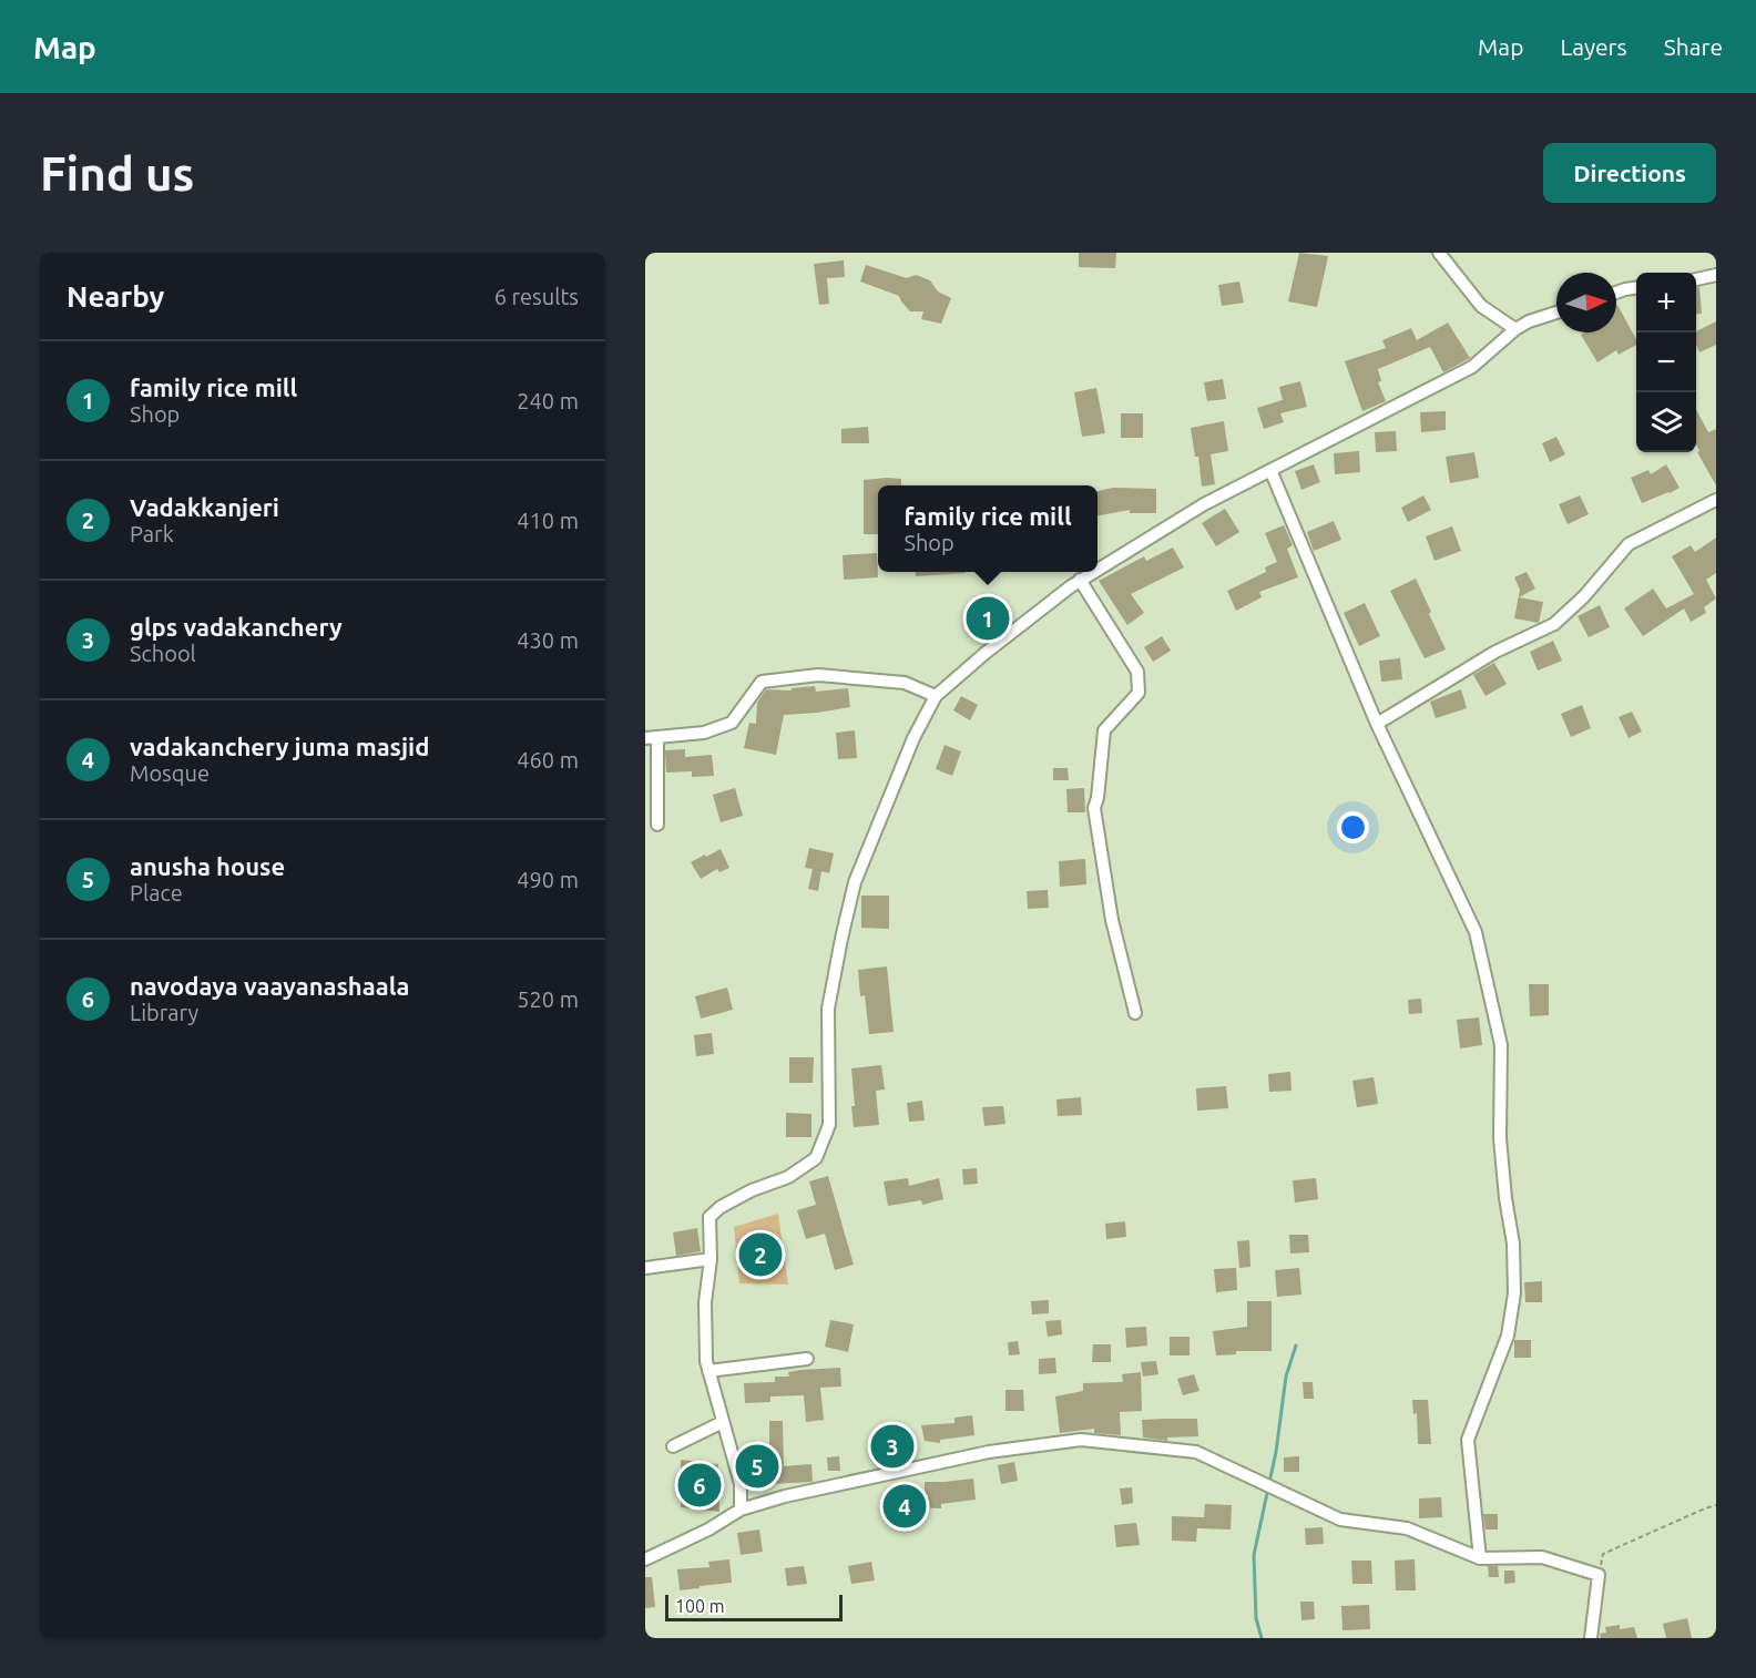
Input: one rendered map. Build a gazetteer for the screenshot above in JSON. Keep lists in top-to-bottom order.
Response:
{
  "scale_bar": "100 m",
  "north": "right",
  "page": {
    "header": "Map",
    "nav": ["Map", "Layers", "Share"],
    "buttons": "Directions",
    "title": "Find us",
    "heading": ["Nearby", "6 results"],
    "map_buttons": ["+", "−"],
    "list": [
      {
        "mark": "1",
        "name": "family rice mill",
        "note": "Shop",
        "value": "240 m"
      },
      {
        "mark": "2",
        "name": "Vadakkanjeri",
        "note": "Park",
        "value": "410 m"
      },
      {
        "mark": "3",
        "name": "glps vadakanchery",
        "note": "School",
        "value": "430 m"
      },
      {
        "mark": "4",
        "name": "vadakanchery juma masjid",
        "note": "Mosque",
        "value": "460 m"
      },
      {
        "mark": "5",
        "name": "anusha house",
        "note": "Place",
        "value": "490 m"
      },
      {
        "mark": "6",
        "name": "navodaya vaayanashaala",
        "note": "Library",
        "value": "520 m"
      }
    ],
    "popup": ["family rice mill", "Shop"],
    "pins": [
      "1",
      "2",
      "3",
      "5",
      "6",
      "4"
    ],
    "scale": "100 m"
  }
}
